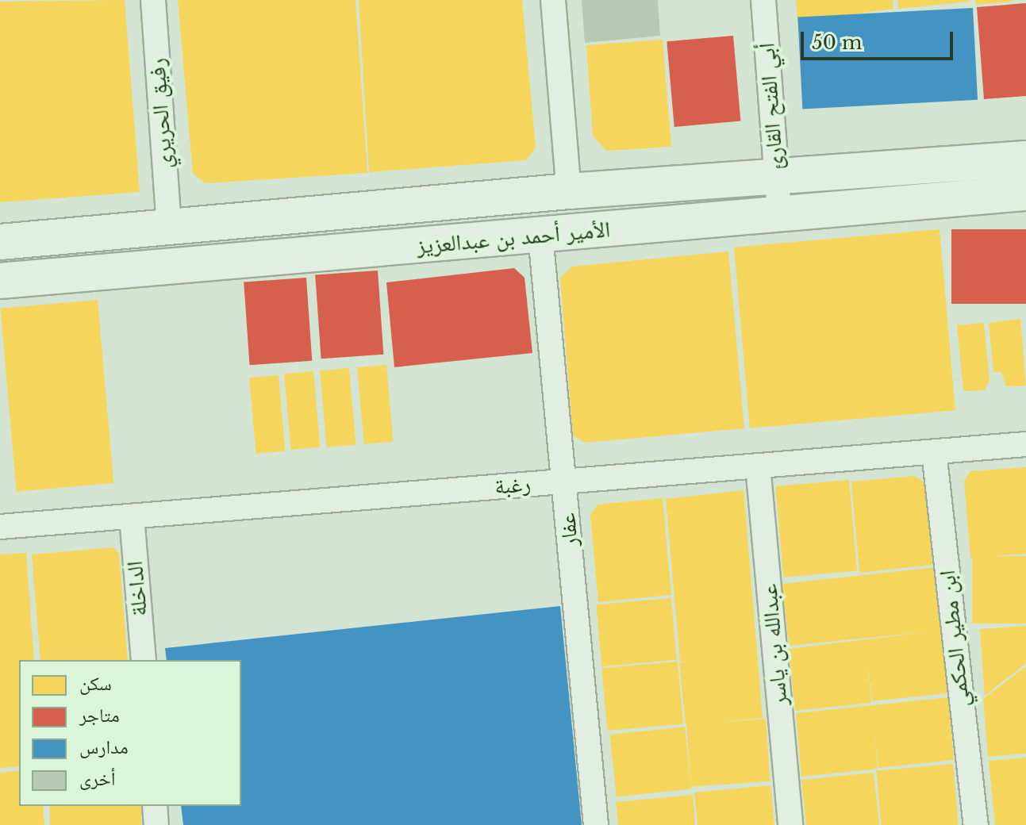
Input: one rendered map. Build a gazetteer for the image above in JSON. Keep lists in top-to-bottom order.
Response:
{
  "streets": {
    "street": [
      "أبي الفتح القارئ",
      "رفيق الحريري",
      "الأمير أحمد بن عبدالعزيز",
      "رغبة",
      "عفار",
      "الداخلة",
      "ابن مطير الحكمي",
      "عبدالله بن ياسر"
    ]
  },
  "crossings": [
    ["أبي الفتح القارئ", "الأمير أحمد بن عبدالعزيز"],
    ["رفيق الحريري", "الأمير أحمد بن عبدالعزيز"],
    ["الأمير أحمد بن عبدالعزيز", "عفار"],
    ["رغبة", "عفار"],
    ["رغبة", "الداخلة"],
    ["رغبة", "ابن مطير الحكمي"],
    ["رغبة", "عبدالله بن ياسر"]
  ],
  "legend": [
    "سكن",
    "متاجر",
    "مدارس",
    "أخرى"
  ],
  "scale_bar": "50 m"
}
